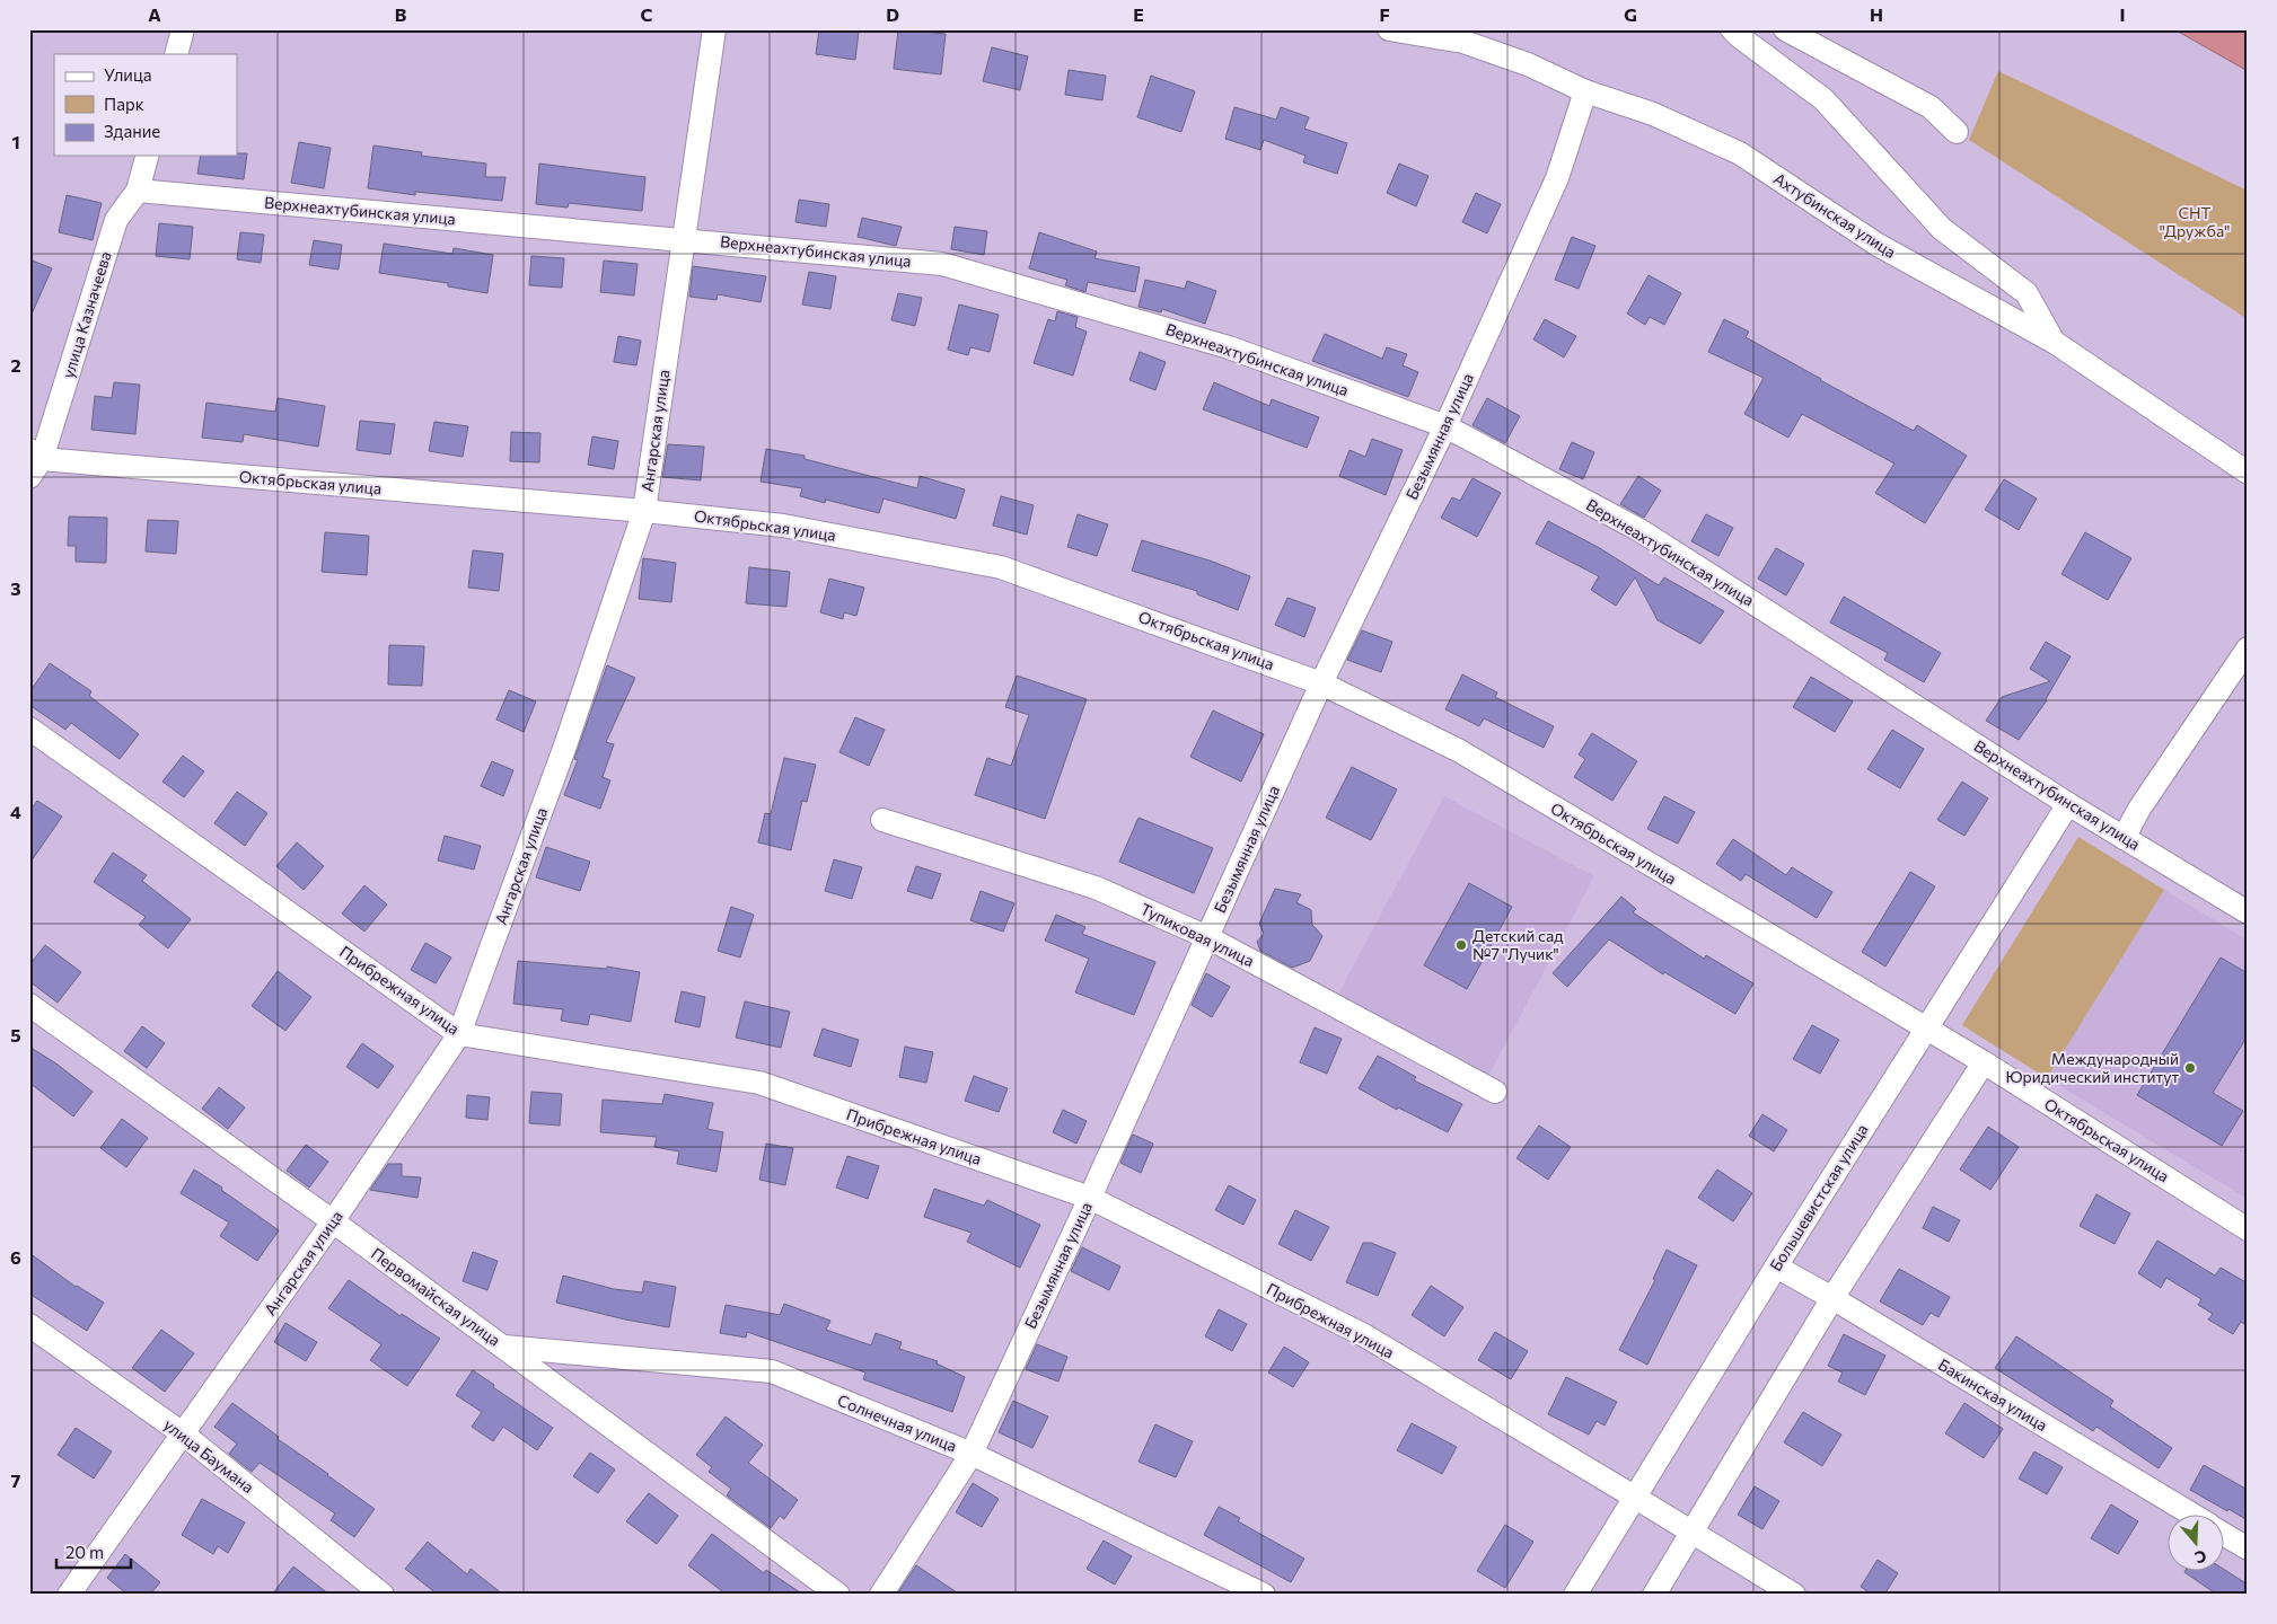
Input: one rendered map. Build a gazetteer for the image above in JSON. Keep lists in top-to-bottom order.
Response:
{
  "streets": {
    "street": [
      "Верхнеахтубинская улица",
      "Ахтубинская улица",
      "улица Казначеева",
      "Ангарская улица",
      "Безымянная улица",
      "Октябрьская улица",
      "Тупиковая улица",
      "Прибрежная улица",
      "Большевистская улица",
      "Первомайская улица",
      "Бакинская улица",
      "Солнечная улица",
      "улица Баумана"
    ]
  },
  "crossings": [
    ["Верхнеахтубинская улица", "улица Казначеева"],
    ["Верхнеахтубинская улица", "Ангарская улица"],
    ["Верхнеахтубинская улица", "Безымянная улица"],
    ["Верхнеахтубинская улица", "Большевистская улица"],
    ["Ахтубинская улица", "Безымянная улица"],
    ["улица Казначеева", "Октябрьская улица"],
    ["Ангарская улица", "Октябрьская улица"],
    ["Ангарская улица", "Прибрежная улица"],
    ["Ангарская улица", "Первомайская улица"],
    ["Ангарская улица", "улица Баумана"],
    ["Безымянная улица", "Октябрьская улица"],
    ["Безымянная улица", "Тупиковая улица"],
    ["Безымянная улица", "Прибрежная улица"],
    ["Безымянная улица", "Солнечная улица"],
    ["Октябрьская улица", "Большевистская улица"],
    ["Прибрежная улица", "Большевистская улица"],
    ["Большевистская улица", "Бакинская улица"],
    ["Первомайская улица", "Солнечная улица"]
  ],
  "parks": ["СНТ \"Дружба\""],
  "places": ["Детский сад №7 \"Лучик\"", "Международный Юридический институт"],
  "legend": ["Улица", "Парк", "Здание"],
  "scale_bar": "20 m",
  "north": "bottom",
  "grid": {
    "columns": [
      "A",
      "B",
      "C",
      "D",
      "E",
      "F",
      "G",
      "H",
      "I"
    ],
    "rows": [
      "1",
      "2",
      "3",
      "4",
      "5",
      "6",
      "7"
    ]
  }
}
